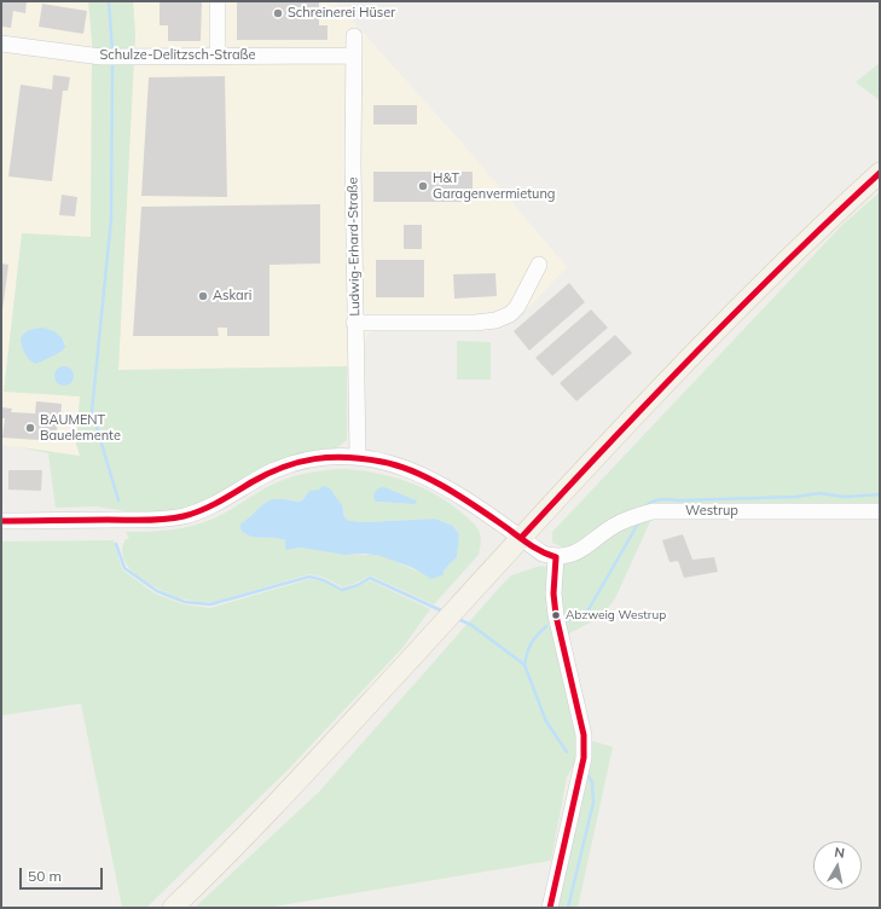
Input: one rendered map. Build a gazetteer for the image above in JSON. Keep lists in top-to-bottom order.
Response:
{
  "streets": {
    "street": ["Schulze-Delitzsch-Straße", "Ludwig-Erhard-Straße", "Westrup"]
  },
  "crossings": [
    ["Schulze-Delitzsch-Straße", "Ludwig-Erhard-Straße"]
  ],
  "places": [
    "Schreinerei Hüser",
    "H&T Garagenvermietung",
    "Askari",
    "BAUMENT Bauelemente",
    "Abzweig Westrup"
  ],
  "scale_bar": "50 m",
  "north": "top"
}
